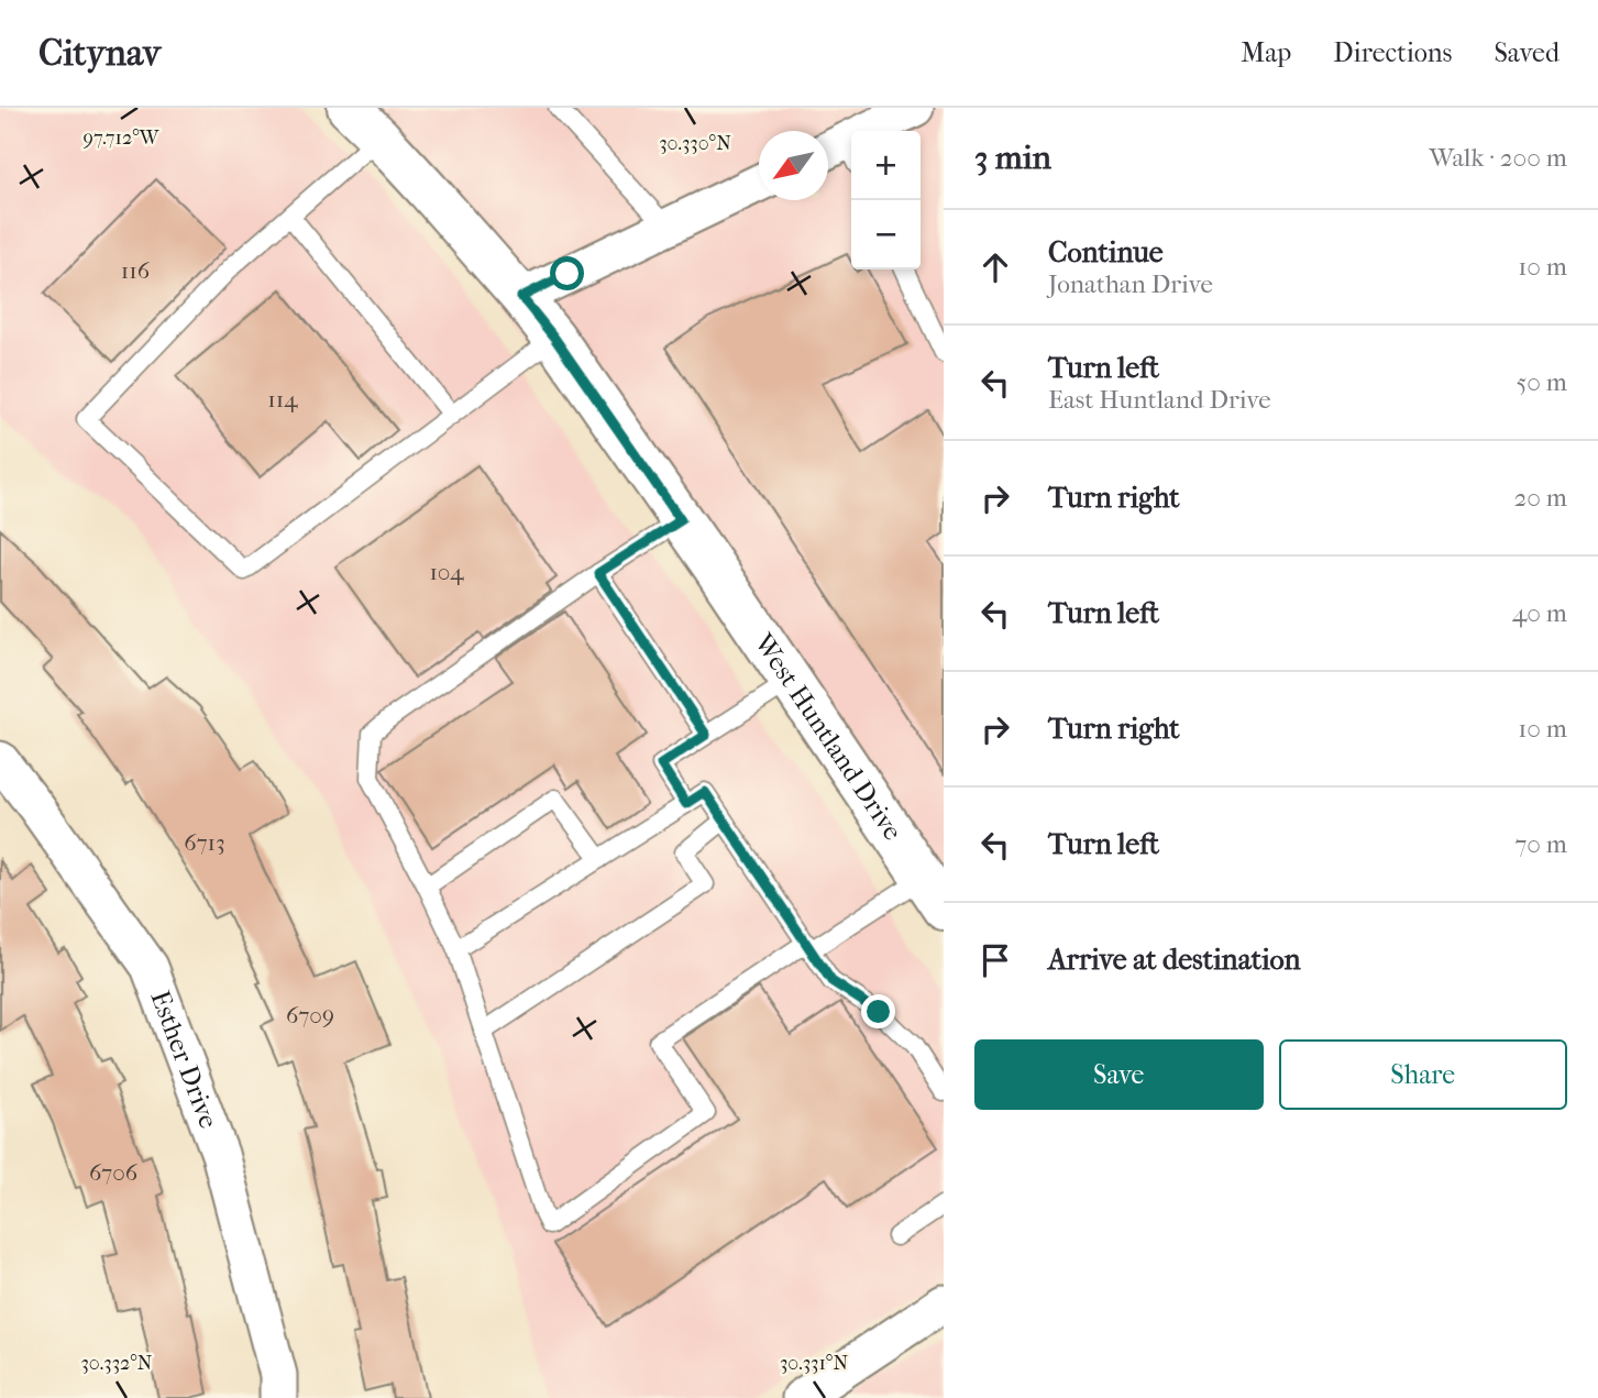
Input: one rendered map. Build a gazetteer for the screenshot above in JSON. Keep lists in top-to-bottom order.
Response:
{
  "streets": {
    "street": ["West Huntland Drive", "Esther Drive"]
  },
  "house_numbers": [
    "116",
    "114",
    "104",
    "6713",
    "6709",
    "6706"
  ],
  "north": "bottom left",
  "page": {
    "header": "Citynav",
    "nav": ["Map", "Directions", "Saved"],
    "heading": ["3 min", "Walk · 200 m"],
    "map_buttons": ["+", "−"],
    "list": [
      ["Continue", "Jonathan Drive", "10 m"],
      ["Turn left", "East Huntland Drive", "50 m"],
      ["Turn right", "20 m"],
      ["Turn left", "40 m"],
      ["Turn right", "10 m"],
      ["Turn left", "70 m"],
      "Arrive at destination"
    ],
    "buttons": ["Save", "Share"]
  },
  "coordinates": [
    "97.712°W",
    "30.330°N",
    "30.332°N",
    "30.331°N"
  ]
}
